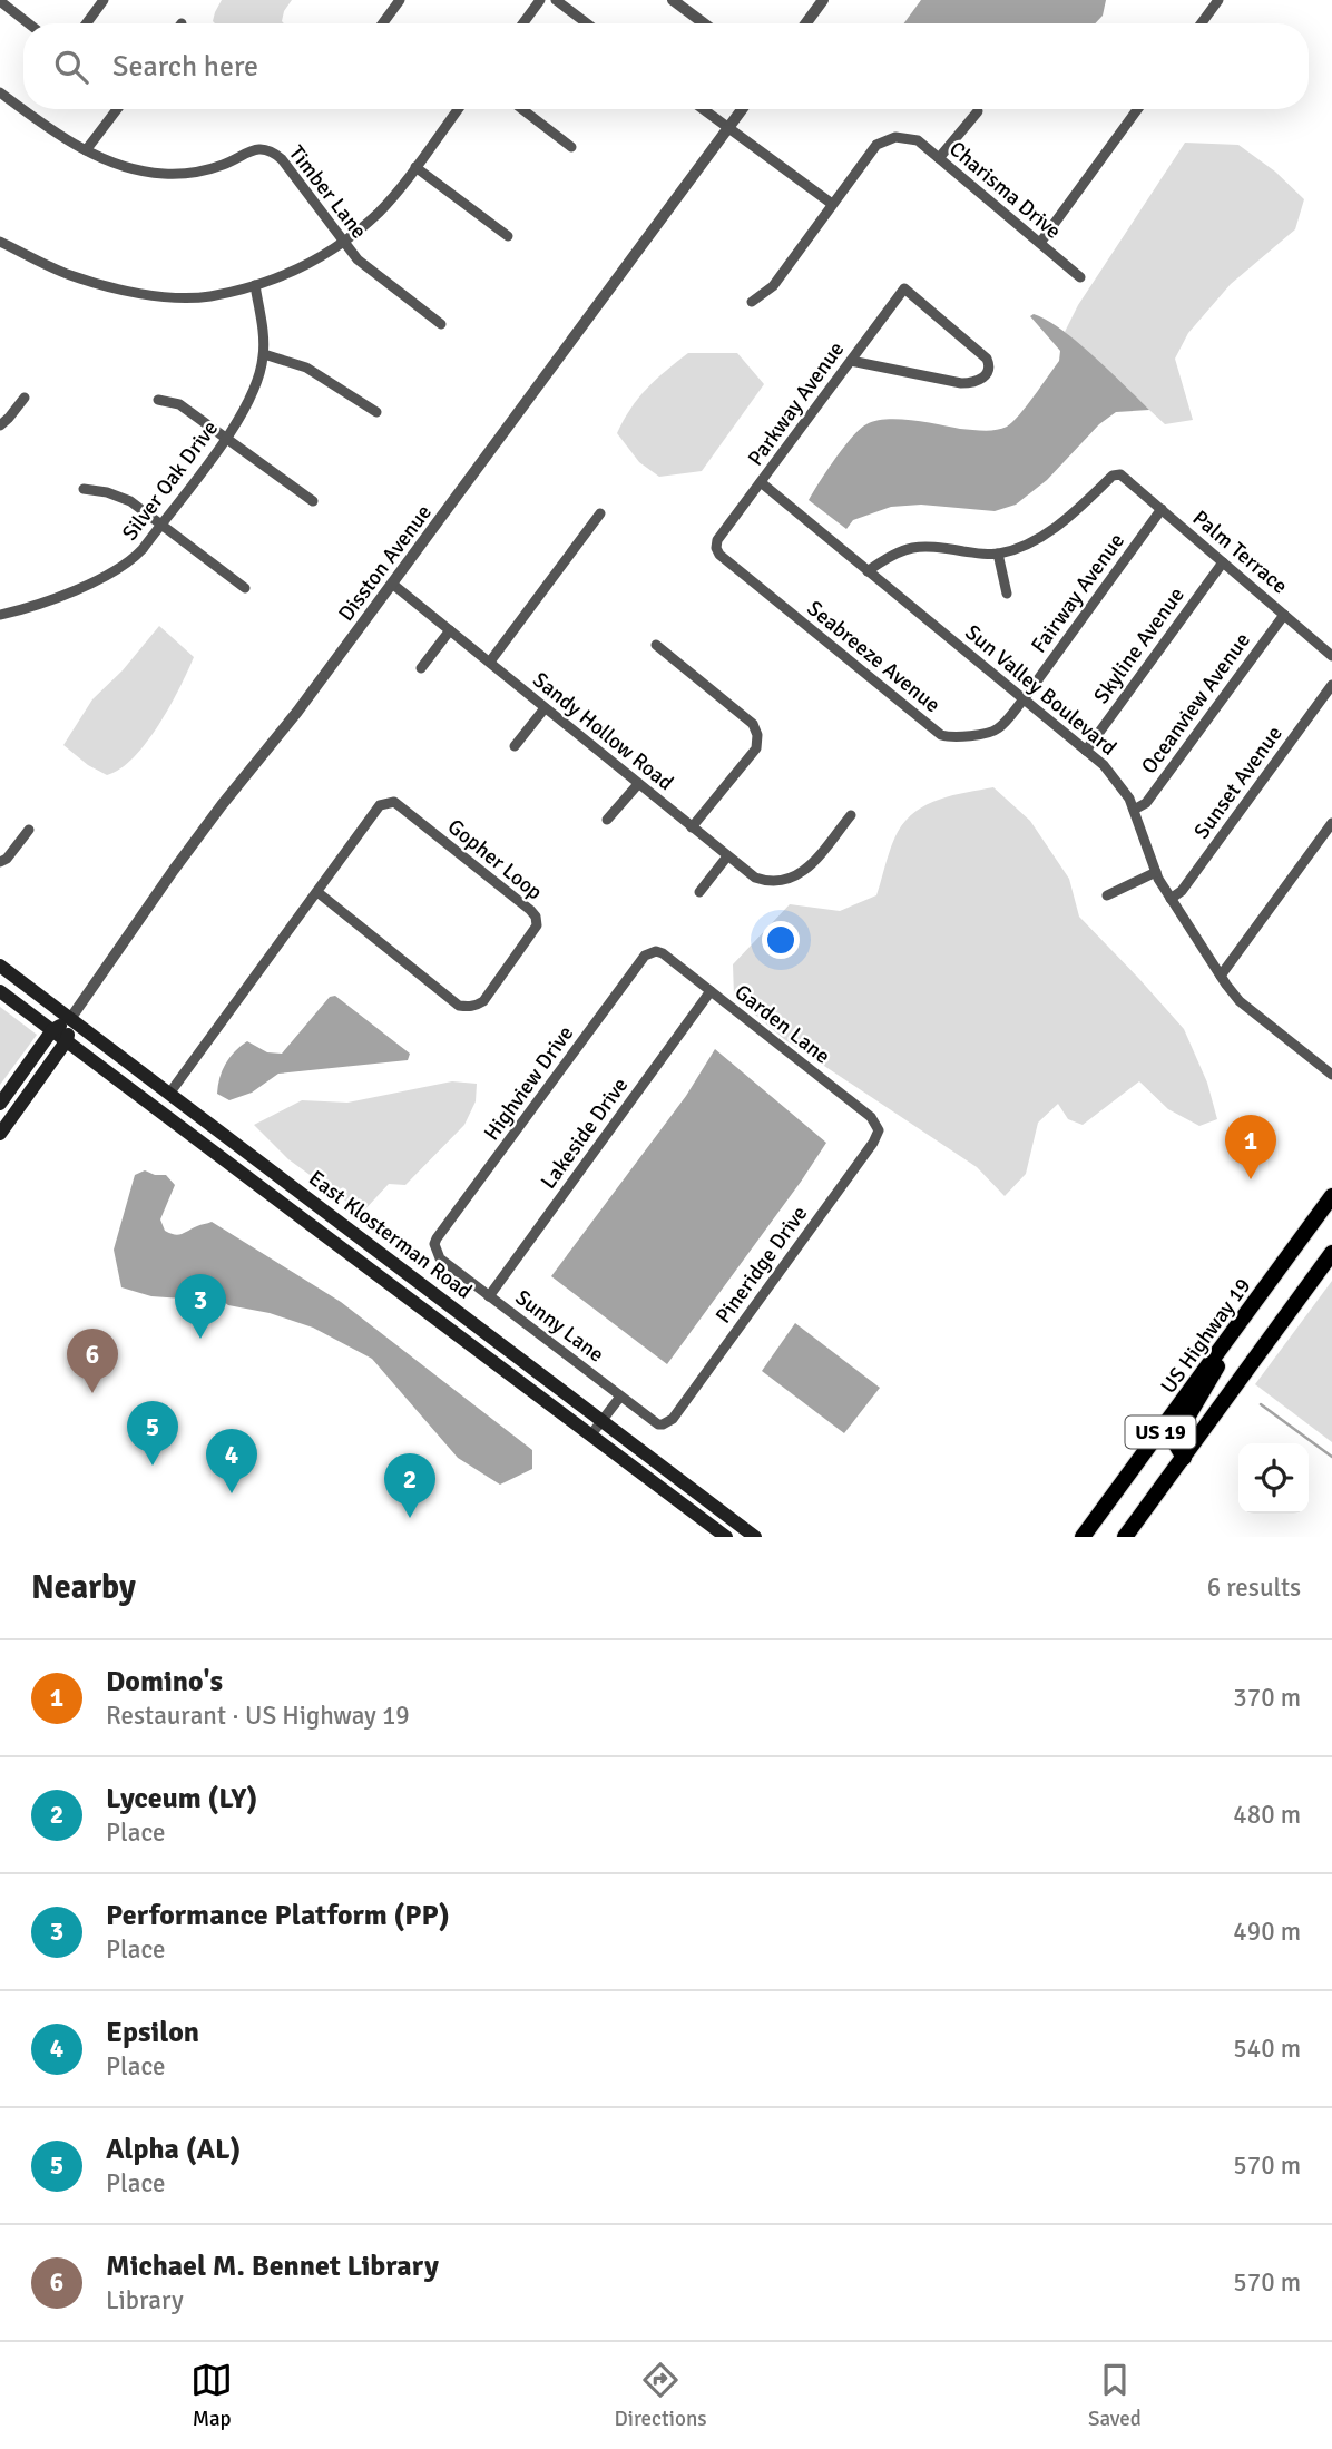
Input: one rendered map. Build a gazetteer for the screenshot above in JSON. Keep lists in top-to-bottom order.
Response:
{
  "streets": {
    "highway": ["US Highway 19", "US 19"],
    "main road": ["East Klosterman Road"],
    "street": [
      "Charisma Drive",
      "Timber Lane",
      "Parkway Avenue",
      "Silver Oak Drive",
      "Palm Terrace",
      "Disston Avenue",
      "Fairway Avenue",
      "Skyline Avenue",
      "Seabreeze Avenue",
      "Sun Valley Boulevard",
      "Oceanview Avenue",
      "Sandy Hollow Road",
      "Sunset Avenue",
      "Gopher Loop",
      "Garden Lane",
      "Highview Drive",
      "Lakeside Drive",
      "Pineridge Drive",
      "Sunny Lane"
    ]
  },
  "crossings": [
    ["Parkway Avenue", "Seabreeze Avenue"],
    ["Parkway Avenue", "Sun Valley Boulevard"],
    ["Palm Terrace", "Fairway Avenue"],
    ["Palm Terrace", "Skyline Avenue"],
    ["Palm Terrace", "Oceanview Avenue"],
    ["Disston Avenue", "Sandy Hollow Road"],
    ["Disston Avenue", "East Klosterman Road"],
    ["Fairway Avenue", "Seabreeze Avenue"],
    ["Fairway Avenue", "Sun Valley Boulevard"],
    ["Skyline Avenue", "Sun Valley Boulevard"],
    ["Seabreeze Avenue", "Sun Valley Boulevard"],
    ["Sun Valley Boulevard", "Oceanview Avenue"],
    ["Sun Valley Boulevard", "Sunset Avenue"],
    ["Gopher Loop", "East Klosterman Road"],
    ["Garden Lane", "Highview Drive"],
    ["Garden Lane", "Lakeside Drive"],
    ["Garden Lane", "Pineridge Drive"],
    ["Highview Drive", "Sunny Lane"],
    ["Lakeside Drive", "Sunny Lane"],
    ["Pineridge Drive", "Sunny Lane"]
  ],
  "page": {
    "search": "Search here",
    "pins": [
      "1",
      "3",
      "6",
      "5",
      "4",
      "2"
    ],
    "heading": ["Nearby", "6 results"],
    "list": [
      {
        "mark": "1",
        "name": "Domino's",
        "note": "Restaurant · US Highway 19",
        "value": "370 m"
      },
      {
        "mark": "2",
        "name": "Lyceum (LY)",
        "note": "Place",
        "value": "480 m"
      },
      {
        "mark": "3",
        "name": "Performance Platform (PP)",
        "note": "Place",
        "value": "490 m"
      },
      {
        "mark": "4",
        "name": "Epsilon",
        "note": "Place",
        "value": "540 m"
      },
      {
        "mark": "5",
        "name": "Alpha (AL)",
        "note": "Place",
        "value": "570 m"
      },
      {
        "mark": "6",
        "name": "Michael M. Bennet Library",
        "note": "Library",
        "value": "570 m"
      }
    ],
    "nav": ["Map", "Directions", "Saved"]
  }
}
